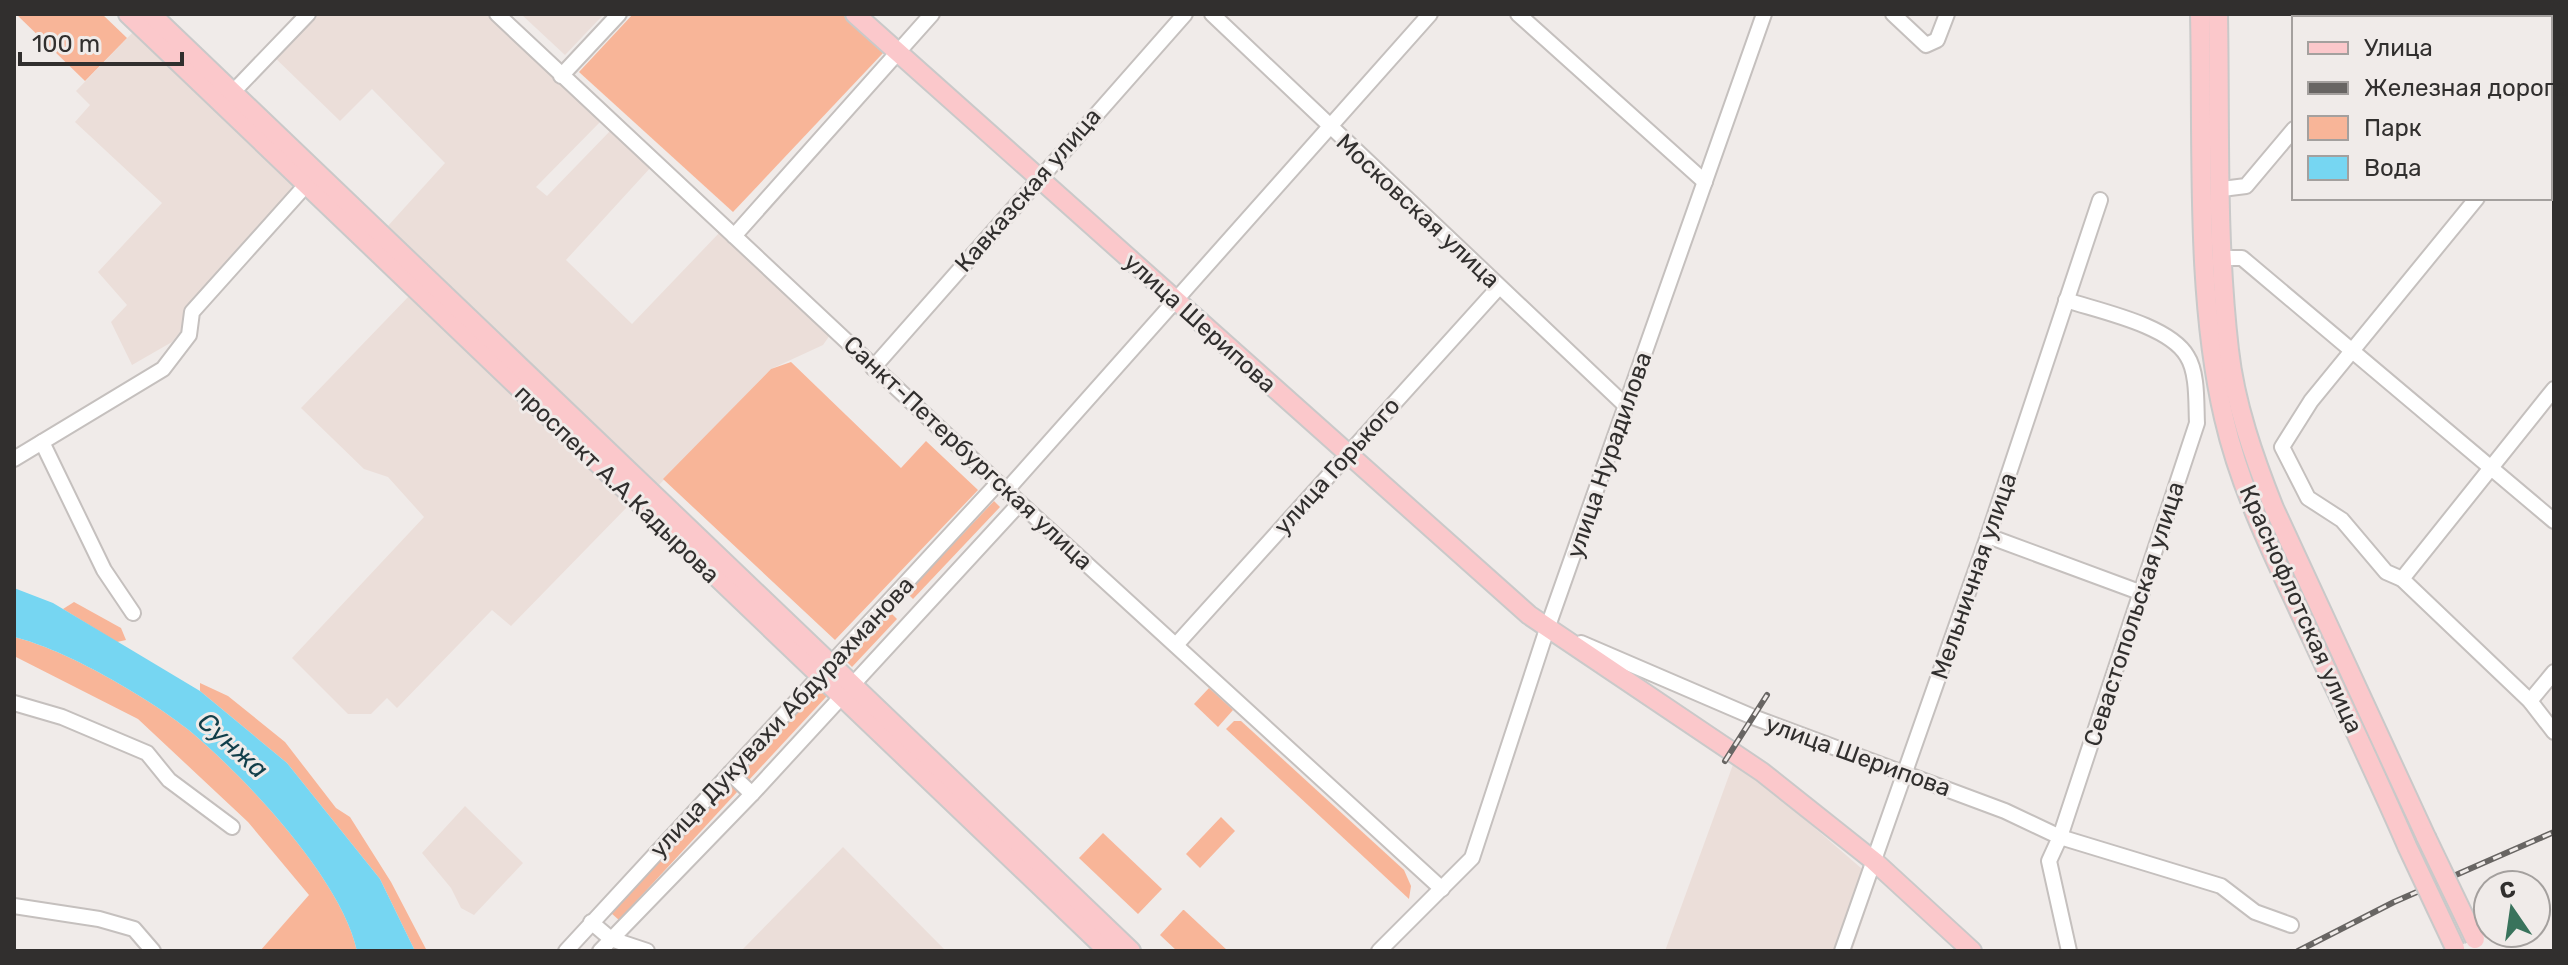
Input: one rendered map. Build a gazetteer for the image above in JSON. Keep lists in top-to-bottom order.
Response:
{
  "streets": {
    "main road": ["улица Шерипова", "проспект А.А.Кадырова", "Краснофлотская улица"],
    "street": [
      "Кавказская улица",
      "Московская улица",
      "Санкт-Петербургская улица",
      "улица Нурадилова",
      "улица Горького",
      "Мельничная улица",
      "Севастопольская улица",
      "улица Дукувахи Абдурахманова"
    ]
  },
  "crossings": [
    ["Кавказская улица", "улица Шерипова"],
    ["Кавказская улица", "Санкт-Петербургская улица"],
    ["Московская улица", "улица Нурадилова"],
    ["Московская улица", "улица Горького"],
    ["Московская улица", "улица Дукувахи Абдурахманова"],
    ["улица Шерипова", "улица Нурадилова"],
    ["улица Шерипова", "улица Горького"],
    ["улица Шерипова", "Мельничная улица"],
    ["улица Шерипова", "Севастопольская улица"],
    ["улица Шерипова", "улица Дукувахи Абдурахманова"],
    ["Санкт-Петербургская улица", "улица Нурадилова"],
    ["Санкт-Петербургская улица", "улица Горького"],
    ["Санкт-Петербургская улица", "улица Дукувахи Абдурахманова"],
    ["проспект А.А.Кадырова", "улица Дукувахи Абдурахманова"],
    ["Мельничная улица", "Севастопольская улица"]
  ],
  "water": ["Сунжа"],
  "legend": [
    "Улица",
    "Железная дорога",
    "Парк",
    "Вода"
  ],
  "scale_bar": "100 m",
  "north": "top"
}
